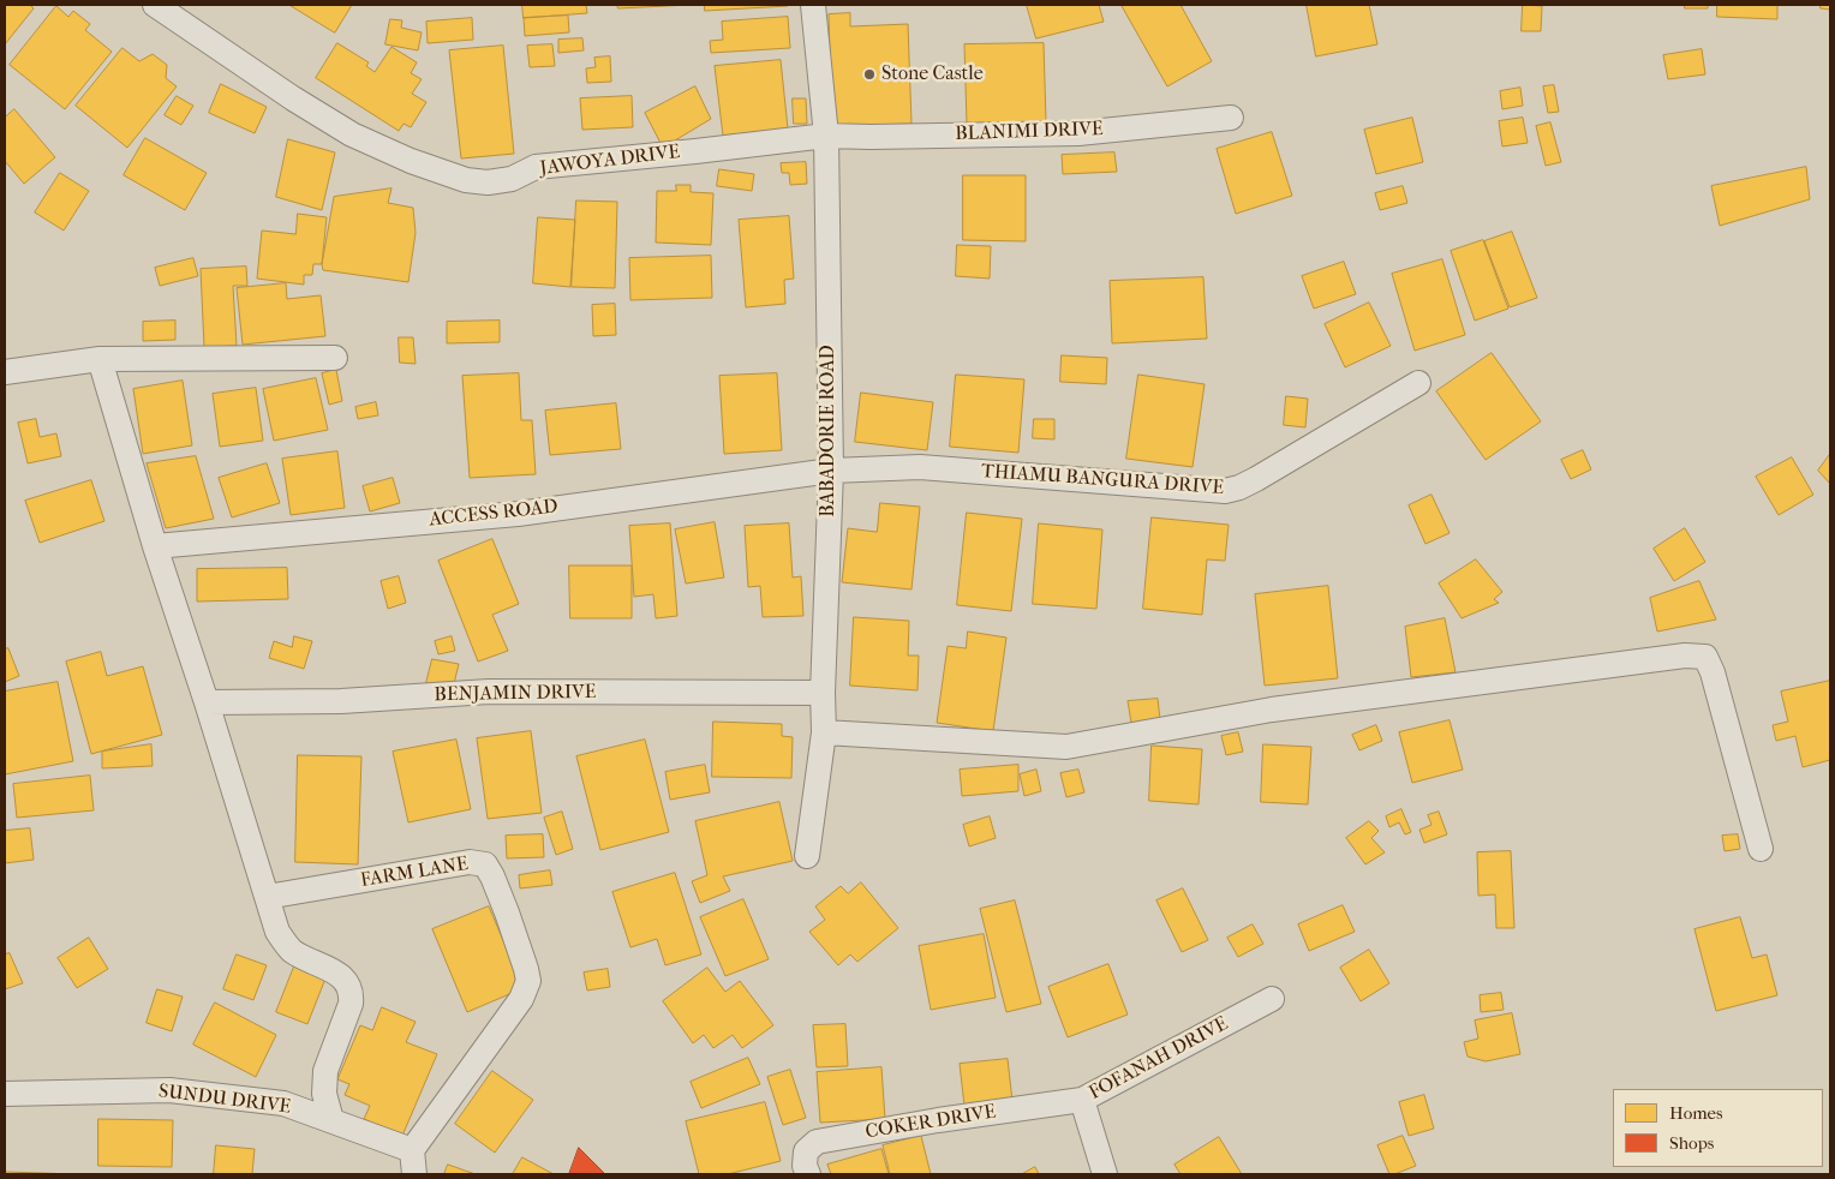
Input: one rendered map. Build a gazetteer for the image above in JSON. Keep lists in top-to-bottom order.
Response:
{
  "streets": {
    "street": [
      "BLANIMI DRIVE",
      "JAWOYA DRIVE",
      "BABADORIE ROAD",
      "THIAMU BANGURA DRIVE",
      "ACCESS ROAD",
      "BENJAMIN DRIVE",
      "FARM LANE",
      "FOFANAH DRIVE",
      "SUNDU DRIVE",
      "COKER DRIVE"
    ]
  },
  "crossings": [
    ["BLANIMI DRIVE", "JAWOYA DRIVE"],
    ["BLANIMI DRIVE", "BABADORIE ROAD"],
    ["JAWOYA DRIVE", "BABADORIE ROAD"],
    ["BABADORIE ROAD", "THIAMU BANGURA DRIVE"],
    ["BABADORIE ROAD", "ACCESS ROAD"],
    ["BABADORIE ROAD", "BENJAMIN DRIVE"],
    ["THIAMU BANGURA DRIVE", "ACCESS ROAD"],
    ["FARM LANE", "SUNDU DRIVE"],
    ["FOFANAH DRIVE", "COKER DRIVE"]
  ],
  "places": ["Stone Castle"],
  "legend": ["Homes", "Shops"]
}
